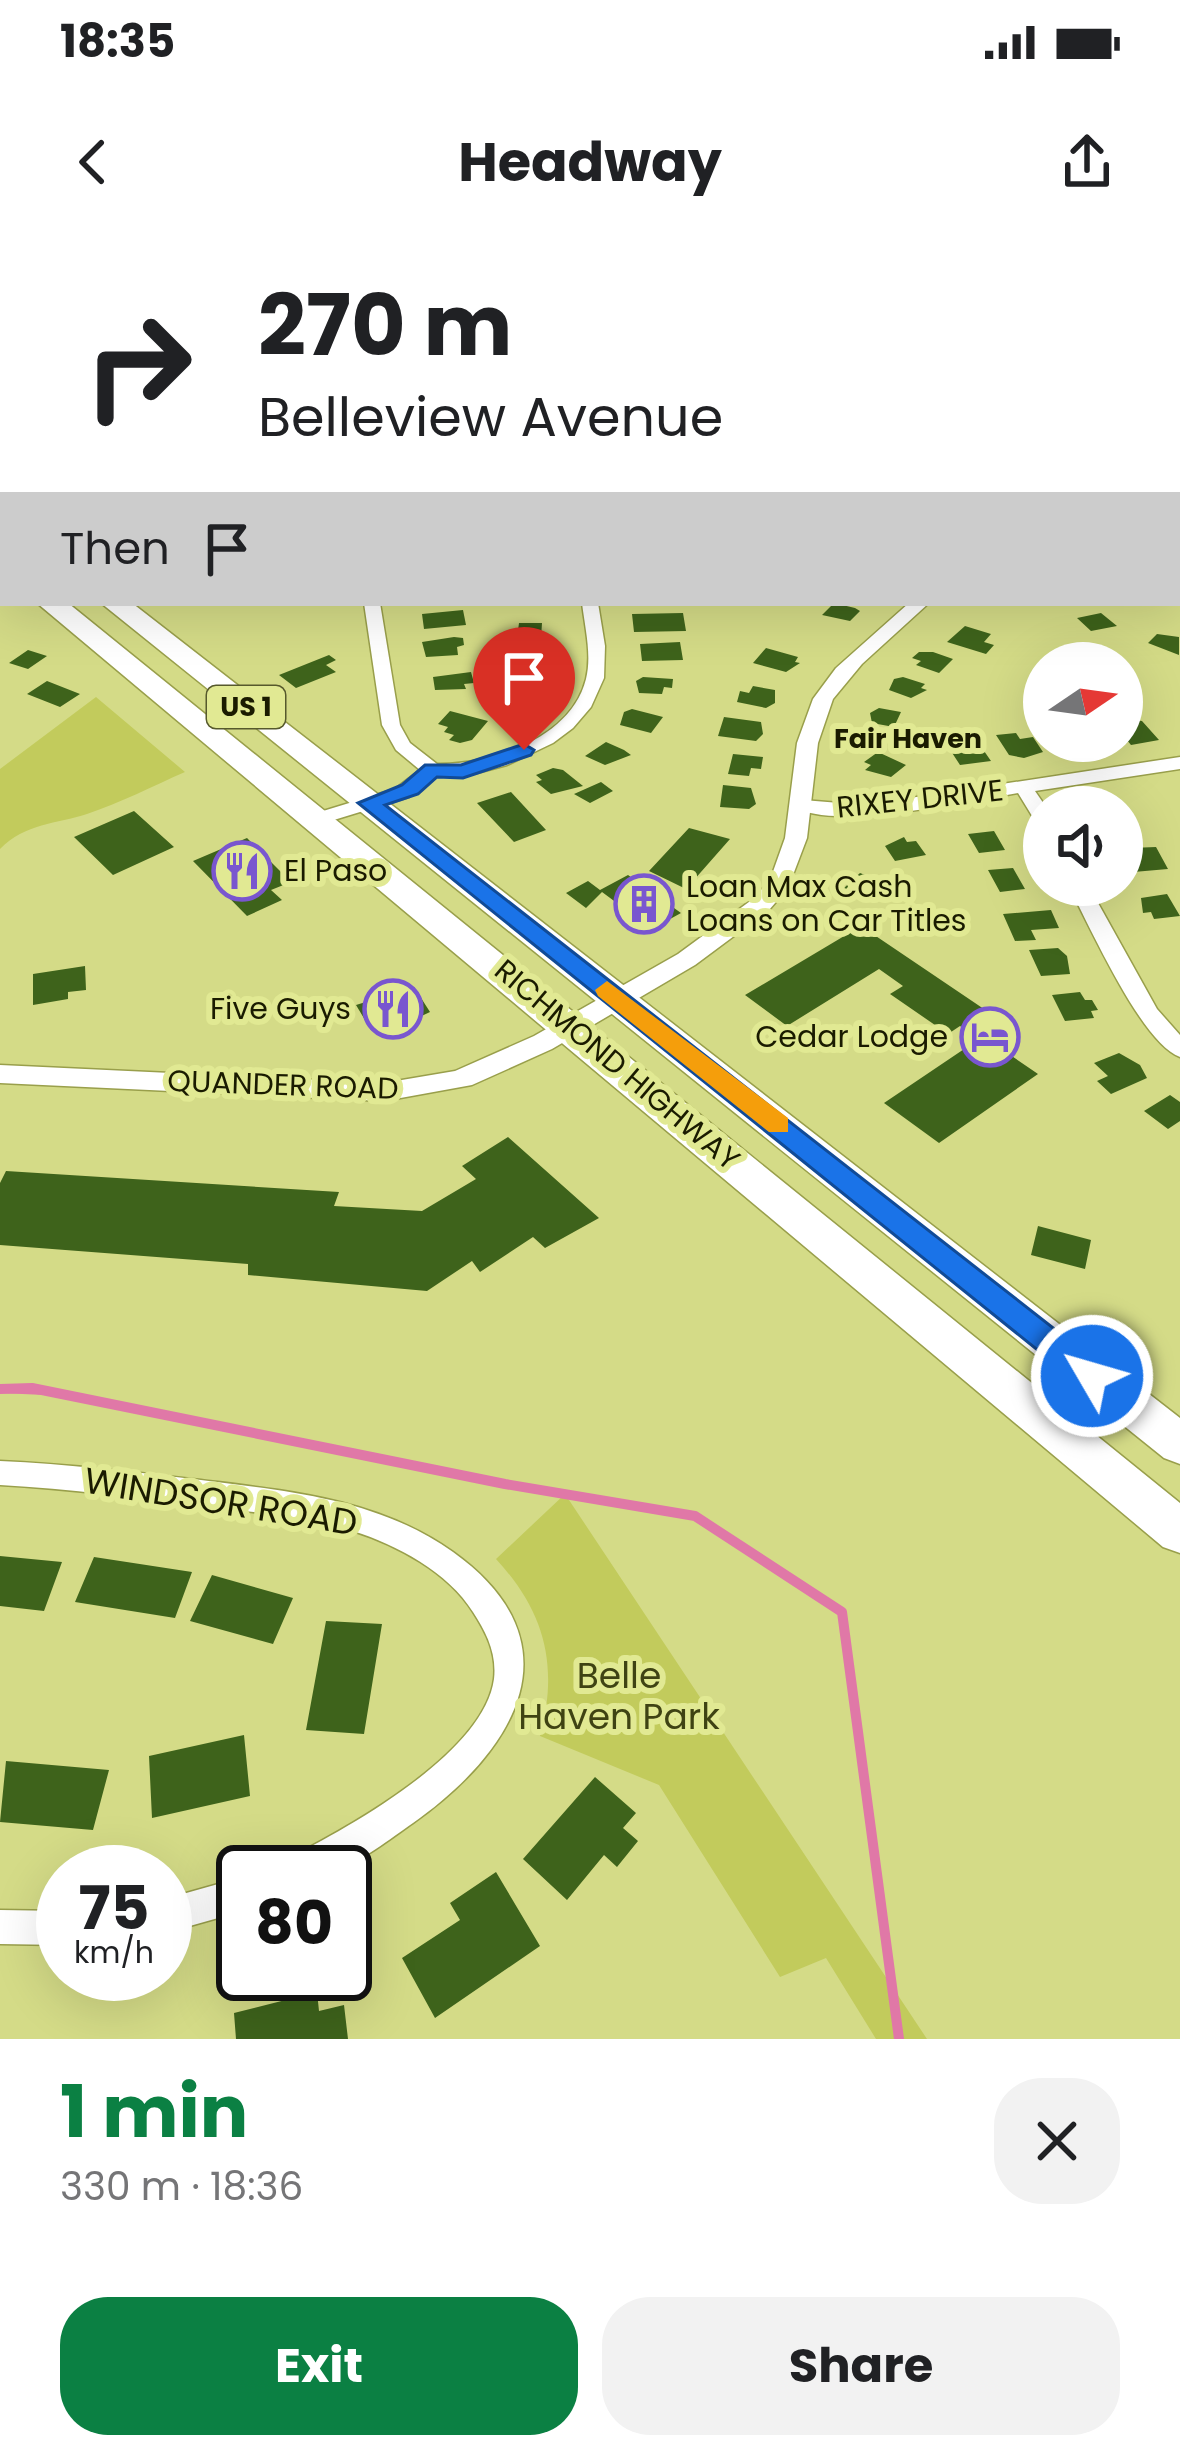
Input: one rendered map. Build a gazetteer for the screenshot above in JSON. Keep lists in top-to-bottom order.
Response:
{
  "streets": {
    "highway": ["US 1", "RICHMOND HIGHWAY"],
    "street": ["RIXEY DRIVE", "QUANDER ROAD", "WINDSOR ROAD"]
  },
  "crossings": [
    ["RIXEY DRIVE", "QUANDER ROAD"],
    ["RICHMOND HIGHWAY", "QUANDER ROAD"]
  ],
  "districts": ["Fair Haven"],
  "parks": ["Belle Haven Park"],
  "places": {
    "restaurant": ["El Paso", "Five Guys"],
    "building": ["Loan Max Cash Loans on Car Titles"],
    "hotel": ["Cedar Lodge"]
  },
  "north": "right",
  "page": {
    "status": "18:35",
    "header": "Headway",
    "turn": ["270 m", "Belleview Avenue"],
    "then": "Then",
    "speed": "75 km/h",
    "limit": "80",
    "heading": ["1 min", "330 m · 18:36"],
    "buttons": ["Exit", "Share"]
  }
}
